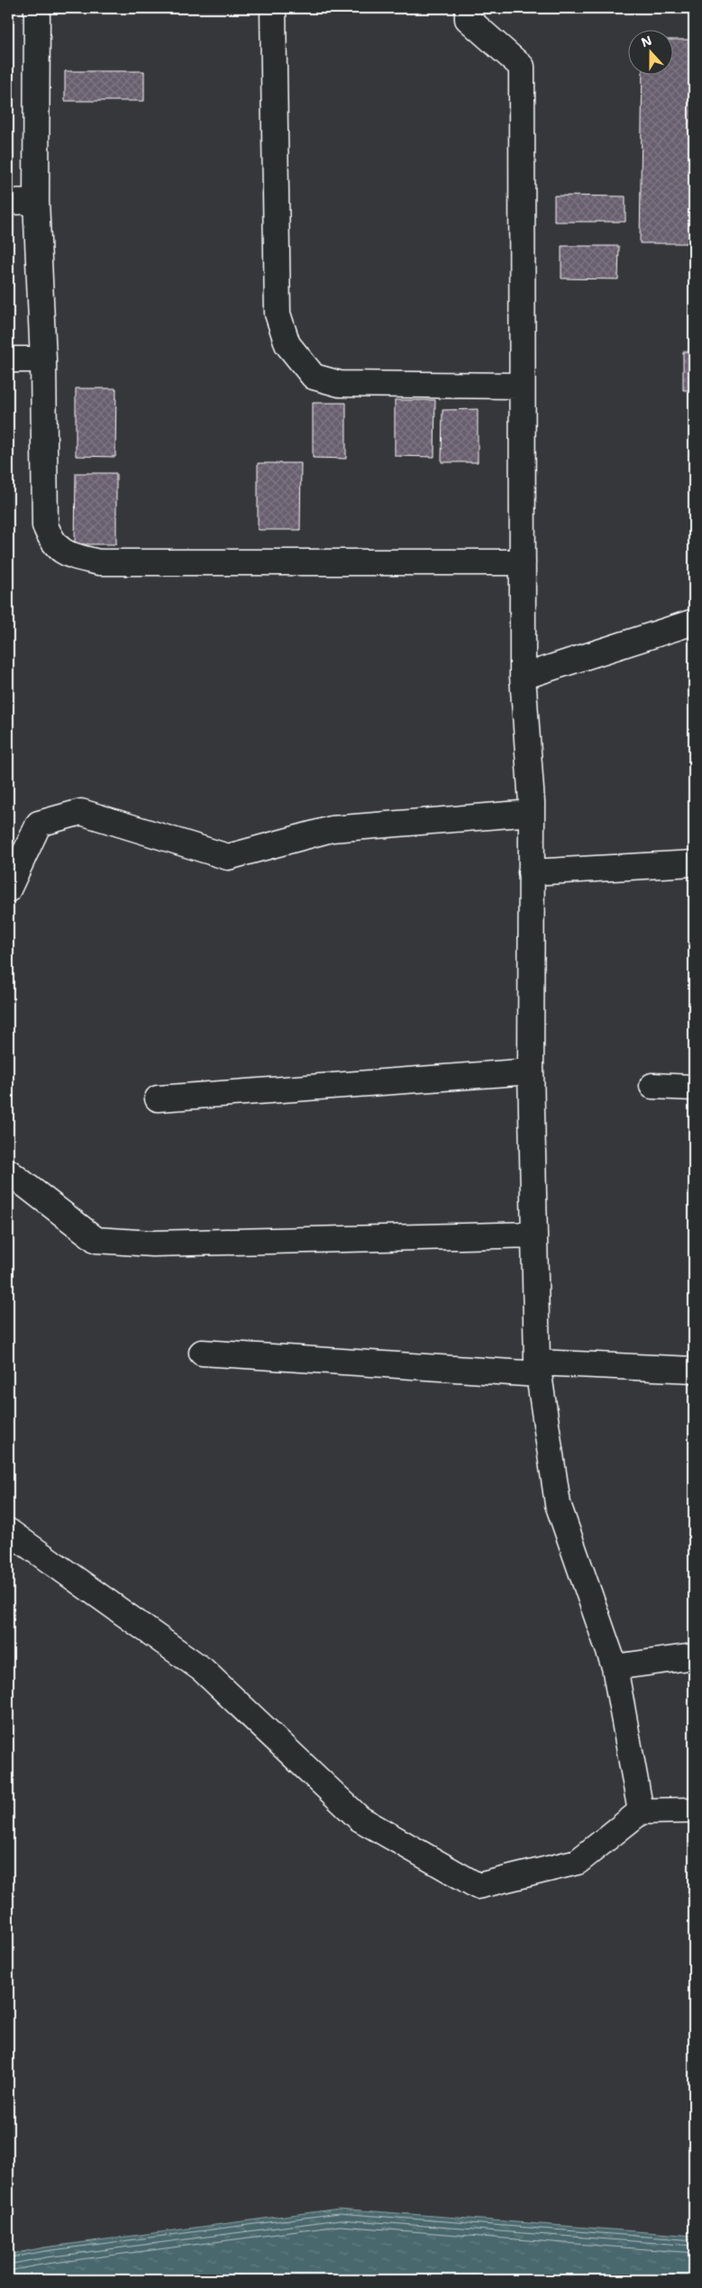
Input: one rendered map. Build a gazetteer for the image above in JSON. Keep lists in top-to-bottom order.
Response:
{
  "north": "top"
}
